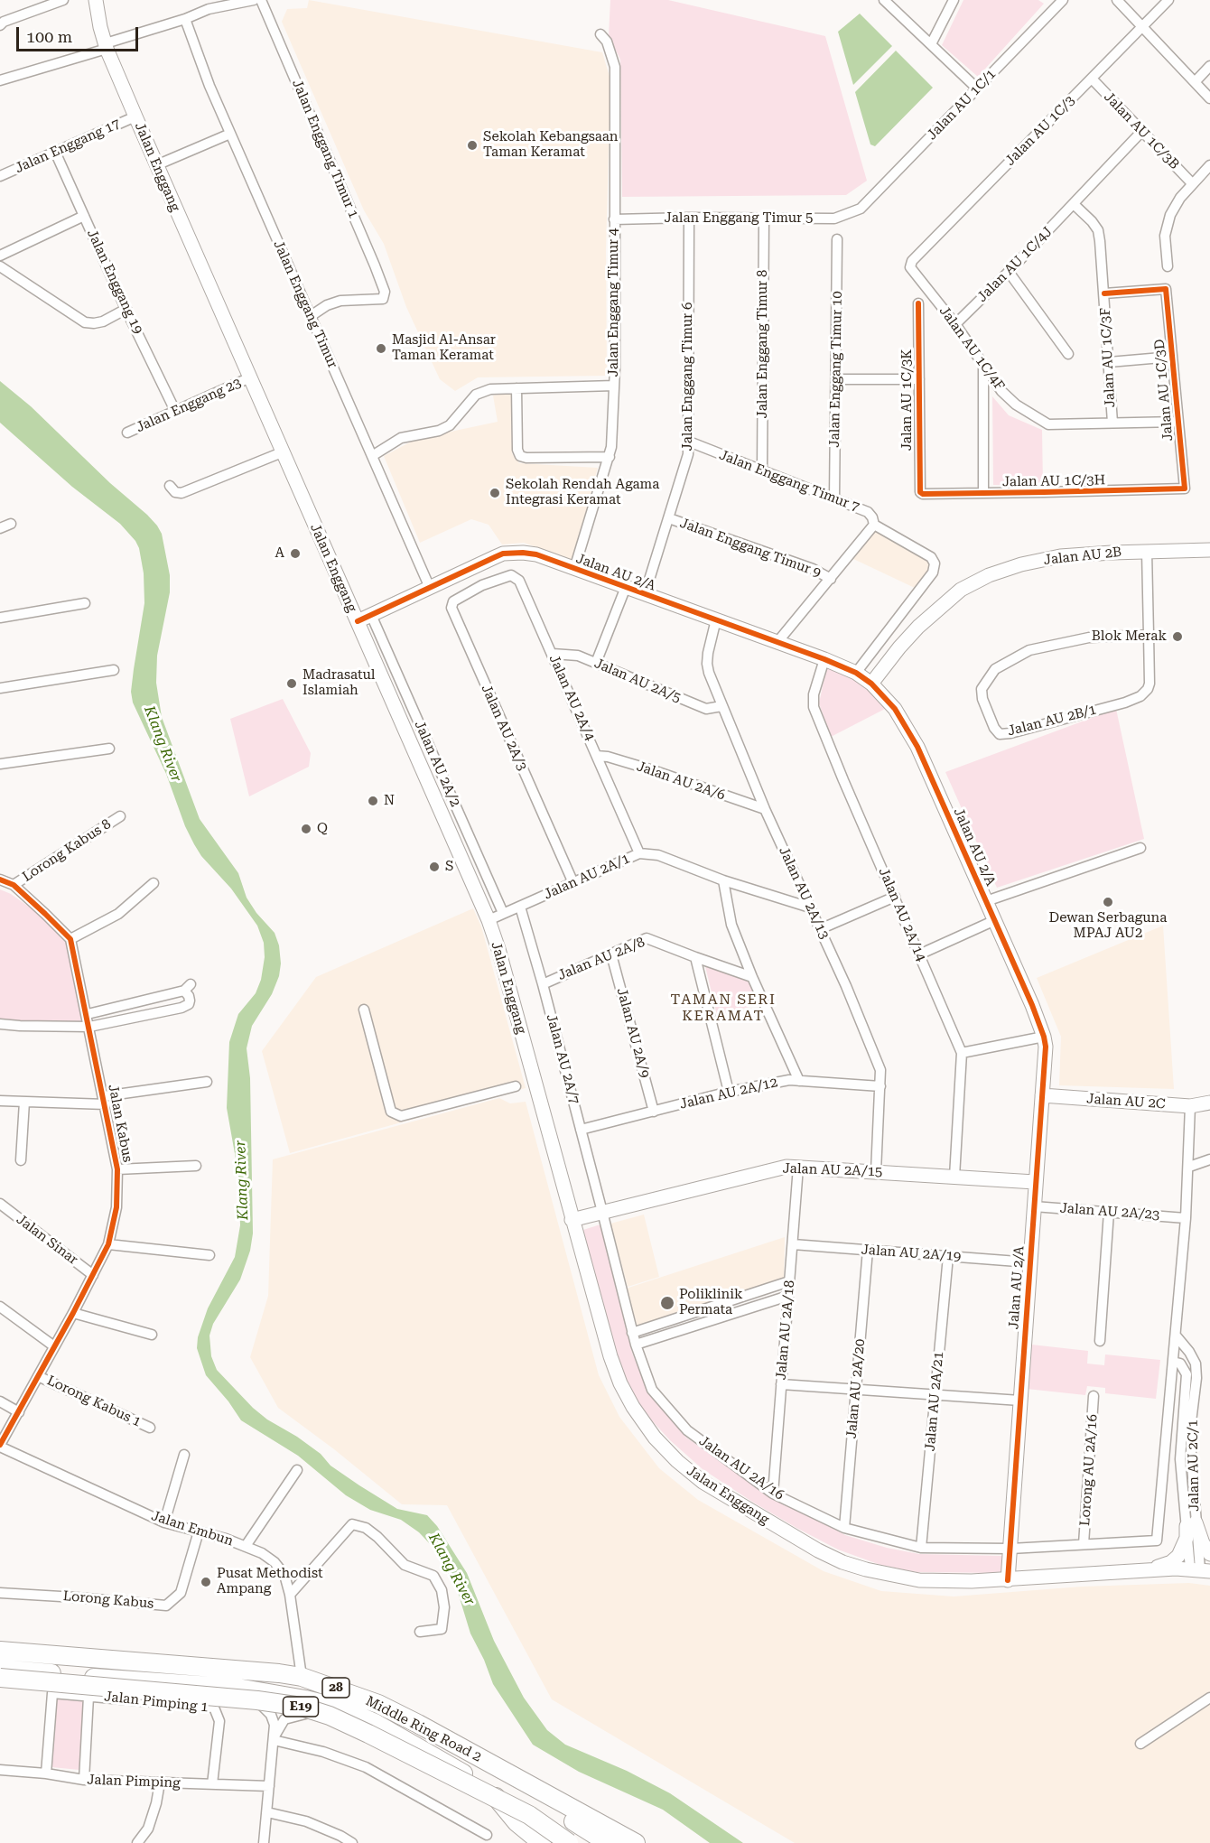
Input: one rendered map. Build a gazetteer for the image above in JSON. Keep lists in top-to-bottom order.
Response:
{
  "streets": {
    "highway": ["28", "E19", "Middle Ring Road 2"],
    "street": [
      "Jalan AU 1C/1",
      "Jalan AU 1C/3",
      "Jalan AU 1C/3B",
      "Jalan Enggang 17",
      "Jalan Enggang Timur 1",
      "Jalan Enggang",
      "Jalan Enggang Timur 5",
      "Jalan AU 1C/4J",
      "Jalan Enggang 19",
      "Jalan Enggang Timur 4",
      "Jalan Enggang Timur",
      "Jalan Enggang Timur 8",
      "Jalan AU 1C/4F",
      "Jalan AU 1C/3F",
      "Jalan Enggang Timur 10",
      "Jalan Enggang Timur 6",
      "Jalan AU 1C/3D",
      "Jalan AU 1C/3K",
      "Jalan Enggang 23",
      "Jalan Enggang Timur 7",
      "Jalan AU 1C/3H",
      "Jalan Enggang Timur 9",
      "Jalan AU 2B",
      "Jalan AU 2/A",
      "Jalan AU 2A/5",
      "Jalan AU 2A/4",
      "Jalan AU 2B/1",
      "Jalan AU 2A/3",
      "Jalan AU 2A/2",
      "Jalan AU 2A/6",
      "Lorong Kabus 8",
      "Jalan AU 2A/1",
      "Jalan AU 2A/13",
      "Jalan AU 2A/14",
      "Jalan AU 2A/8",
      "Jalan AU 2A/9",
      "Jalan AU 2A/7",
      "Jalan AU 2A/12",
      "Jalan AU 2C",
      "Jalan Kabus",
      "Jalan AU 2A/15",
      "Jalan AU 2A/23",
      "Jalan Sinar",
      "Jalan AU 2A/19",
      "Jalan AU 2A/18",
      "Jalan AU 2A/20",
      "Lorong Kabus 1",
      "Jalan AU 2A/21",
      "Jalan AU 2C/1",
      "Jalan AU 2A/16",
      "Lorong AU 2A/16",
      "Jalan Embun",
      "Lorong Kabus",
      "Jalan Pimping 1",
      "Jalan Pimping"
    ]
  },
  "crossings": [
    ["Jalan AU 1C/1", "Jalan Enggang Timur 5"],
    ["Jalan AU 1C/3", "Jalan AU 1C/3B"],
    ["Jalan AU 1C/3", "Jalan AU 1C/4F"],
    ["Jalan AU 1C/3B", "Jalan AU 1C/4J"],
    ["Jalan Enggang 17", "Jalan Enggang"],
    ["Jalan Enggang 17", "Jalan Enggang 19"],
    ["Jalan Enggang Timur 1", "Jalan Enggang Timur"],
    ["Jalan Enggang", "Jalan Enggang 23"],
    ["Jalan Enggang", "Jalan AU 2/A"],
    ["Jalan Enggang", "Jalan AU 2A/1"],
    ["Jalan Enggang", "Jalan AU 2A/15"],
    ["Jalan Enggang", "Jalan AU 2C/1"],
    ["Jalan Enggang Timur 5", "Jalan Enggang Timur 4"],
    ["Jalan Enggang Timur 5", "Jalan Enggang Timur 8"],
    ["Jalan Enggang Timur 5", "Jalan Enggang Timur 6"],
    ["Jalan AU 1C/4J", "Jalan AU 1C/4F"],
    ["Jalan AU 1C/4J", "Jalan AU 1C/3F"],
    ["Jalan Enggang 19", "Jalan Enggang 23"],
    ["Jalan Enggang Timur 4", "Jalan AU 2/A"],
    ["Jalan Enggang Timur", "Jalan AU 2/A"],
    ["Jalan Enggang Timur 8", "Jalan Enggang Timur 7"],
    ["Jalan AU 1C/4F", "Jalan AU 1C/3F"],
    ["Jalan AU 1C/4F", "Jalan AU 1C/3D"],
    ["Jalan AU 1C/3F", "Jalan AU 1C/3D"],
    ["Jalan Enggang Timur 10", "Jalan AU 1C/3K"],
    ["Jalan Enggang Timur 10", "Jalan Enggang Timur 7"],
    ["Jalan Enggang Timur 6", "Jalan Enggang Timur 7"],
    ["Jalan Enggang Timur 6", "Jalan Enggang Timur 9"],
    ["Jalan Enggang Timur 6", "Jalan AU 2/A"],
    ["Jalan AU 1C/3D", "Jalan AU 1C/3H"],
    ["Jalan AU 1C/3K", "Jalan AU 1C/3H"],
    ["Jalan Enggang Timur 7", "Jalan AU 2/A"],
    ["Jalan AU 2B", "Jalan AU 2/A"],
    ["Jalan AU 2B", "Jalan AU 2B/1"],
    ["Jalan AU 2/A", "Jalan AU 2A/2"],
    ["Jalan AU 2/A", "Jalan AU 2A/13"],
    ["Jalan AU 2/A", "Jalan AU 2A/14"],
    ["Jalan AU 2/A", "Jalan AU 2C"],
    ["Jalan AU 2/A", "Jalan AU 2A/15"],
    ["Jalan AU 2/A", "Jalan AU 2A/23"],
    ["Jalan AU 2/A", "Jalan AU 2A/19"],
    ["Jalan AU 2/A", "Jalan AU 2A/16"],
    ["Jalan AU 2A/5", "Jalan AU 2A/4"],
    ["Jalan AU 2A/5", "Jalan AU 2A/13"],
    ["Jalan AU 2A/4", "Jalan AU 2A/3"],
    ["Jalan AU 2A/4", "Jalan AU 2A/6"],
    ["Jalan AU 2A/4", "Jalan AU 2A/1"],
    ["Jalan AU 2A/3", "Jalan AU 2A/1"],
    ["Jalan AU 2A/2", "Jalan AU 2A/1"],
    ["Jalan AU 2A/6", "Jalan AU 2A/13"],
    ["Jalan AU 2A/1", "Jalan AU 2A/13"],
    ["Jalan AU 2A/1", "Jalan AU 2A/7"],
    ["Jalan AU 2A/13", "Jalan AU 2A/12"],
    ["Jalan AU 2A/13", "Jalan AU 2A/15"],
    ["Jalan AU 2A/14", "Jalan AU 2A/15"],
    ["Jalan AU 2A/8", "Jalan AU 2A/9"],
    ["Jalan AU 2A/8", "Jalan AU 2A/7"],
    ["Jalan AU 2A/9", "Jalan AU 2A/12"],
    ["Jalan AU 2A/7", "Jalan AU 2A/12"],
    ["Jalan AU 2A/7", "Jalan AU 2A/15"],
    ["Jalan AU 2A/7", "Jalan AU 2A/16"],
    ["Jalan AU 2C", "Jalan AU 2C/1"],
    ["Jalan Kabus", "Jalan Sinar"],
    ["Jalan Kabus", "Lorong Kabus 1"],
    ["Jalan Kabus", "Jalan Embun"],
    ["Jalan AU 2A/15", "Jalan AU 2A/18"],
    ["Jalan AU 2A/15", "Jalan AU 2A/16"],
    ["Jalan AU 2A/23", "Jalan AU 2C/1"],
    ["Jalan AU 2A/19", "Jalan AU 2A/18"],
    ["Jalan AU 2A/19", "Jalan AU 2A/20"],
    ["Jalan AU 2A/19", "Jalan AU 2A/21"],
    ["Jalan AU 2A/18", "Jalan AU 2A/16"],
    ["Jalan AU 2A/20", "Jalan AU 2A/16"],
    ["Jalan AU 2A/21", "Jalan AU 2A/16"],
    ["Jalan AU 2C/1", "Jalan AU 2A/16"],
    ["Jalan AU 2A/16", "Lorong AU 2A/16"],
    ["Jalan Embun", "Lorong Kabus"],
    ["Jalan Embun", "Middle Ring Road 2"],
    ["Jalan Pimping 1", "Jalan Pimping"]
  ],
  "districts": ["TAMAN SERI KERAMAT"],
  "water": ["Klang River"],
  "places": [
    "Sekolah Kebangsaan Taman Keramat",
    "Masjid Al-Ansar Taman Keramat",
    "Sekolah Rendah Agama Integrasi Keramat",
    "A",
    "Blok Merak",
    "Madrasatul Islamiah",
    "N",
    "Q",
    "S",
    "Dewan Serbaguna MPAJ AU2",
    "Poliklinik Permata",
    "Pusat Methodist Ampang"
  ],
  "scale_bar": "100 m"
}
